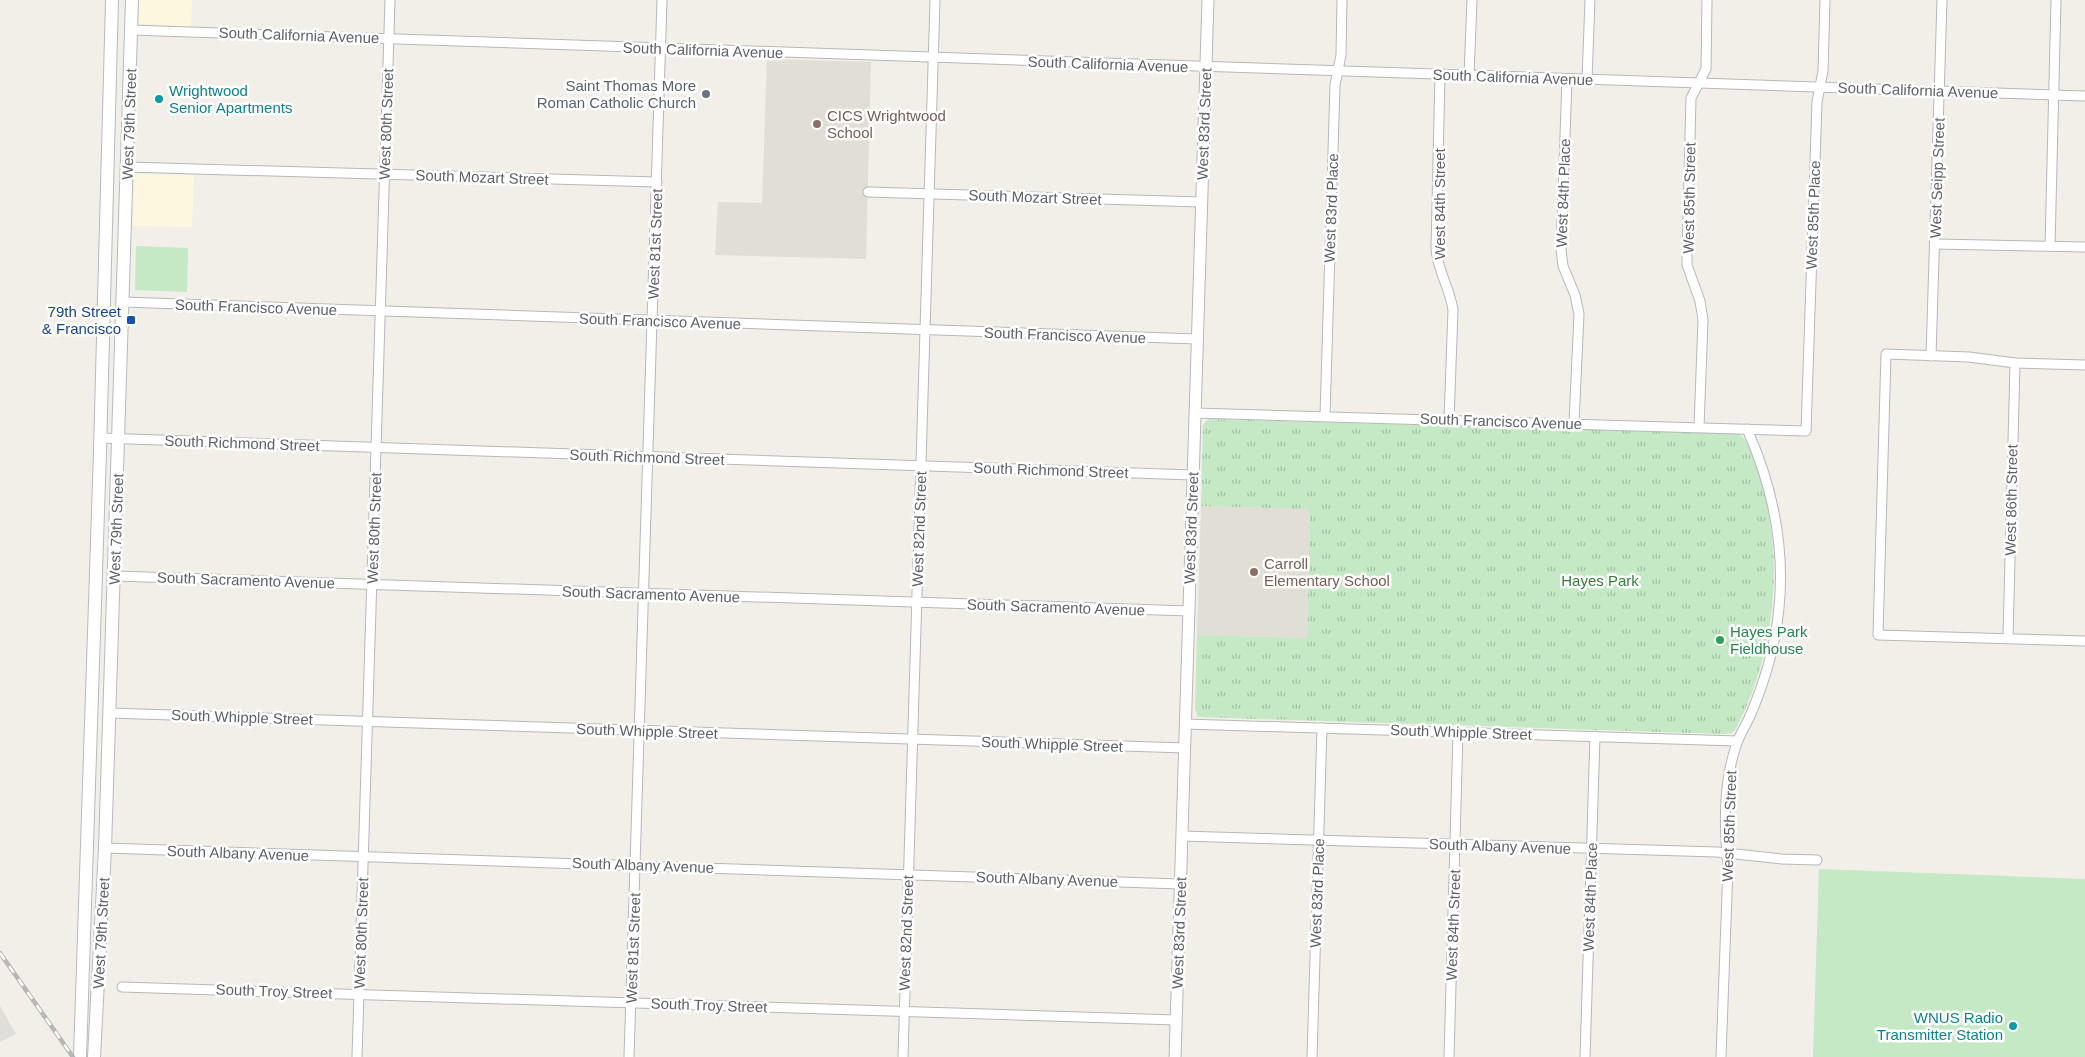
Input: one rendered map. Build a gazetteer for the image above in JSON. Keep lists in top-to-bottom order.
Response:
{
  "streets": {
    "main road": ["West 79th Street"],
    "street": [
      "South California Avenue",
      "West 80th Street",
      "West 83rd Street",
      "South Mozart Street",
      "West Seipp Street",
      "West 84th Place",
      "West 85th Street",
      "West 84th Street",
      "West 83rd Place",
      "West 85th Place",
      "West 81st Street",
      "South Francisco Avenue",
      "South Richmond Street",
      "West 86th Street",
      "West 82nd Street",
      "South Sacramento Avenue",
      "South Whipple Street",
      "South Albany Avenue",
      "South Troy Street"
    ]
  },
  "crossings": [
    ["South California Avenue", "West 79th Street"],
    ["South California Avenue", "West 80th Street"],
    ["South California Avenue", "West 83rd Street"],
    ["South California Avenue", "West Seipp Street"],
    ["South California Avenue", "West 84th Place"],
    ["South California Avenue", "West 85th Street"],
    ["South California Avenue", "West 84th Street"],
    ["South California Avenue", "West 83rd Place"],
    ["South California Avenue", "West 85th Place"],
    ["South California Avenue", "West 81st Street"],
    ["South California Avenue", "West 82nd Street"],
    ["West 79th Street", "South Mozart Street"],
    ["West 79th Street", "South Francisco Avenue"],
    ["West 79th Street", "South Richmond Street"],
    ["West 79th Street", "South Sacramento Avenue"],
    ["West 79th Street", "South Whipple Street"],
    ["West 79th Street", "South Albany Avenue"],
    ["West 80th Street", "South Mozart Street"],
    ["West 80th Street", "South Francisco Avenue"],
    ["West 80th Street", "South Richmond Street"],
    ["West 80th Street", "South Sacramento Avenue"],
    ["West 80th Street", "South Whipple Street"],
    ["West 80th Street", "South Albany Avenue"],
    ["West 80th Street", "South Troy Street"],
    ["West 83rd Street", "South Mozart Street"],
    ["West 83rd Street", "South Francisco Avenue"],
    ["West 83rd Street", "South Richmond Street"],
    ["West 83rd Street", "South Sacramento Avenue"],
    ["West 83rd Street", "South Whipple Street"],
    ["West 83rd Street", "South Albany Avenue"],
    ["West 83rd Street", "South Troy Street"],
    ["South Mozart Street", "West 81st Street"],
    ["South Mozart Street", "West 82nd Street"],
    ["West 84th Place", "South Francisco Avenue"],
    ["West 84th Place", "South Whipple Street"],
    ["West 84th Place", "South Albany Avenue"],
    ["West 85th Street", "South Francisco Avenue"],
    ["West 85th Street", "South Whipple Street"],
    ["West 85th Street", "South Albany Avenue"],
    ["West 84th Street", "South Francisco Avenue"],
    ["West 84th Street", "South Whipple Street"],
    ["West 84th Street", "South Albany Avenue"],
    ["West 83rd Place", "South Francisco Avenue"],
    ["West 83rd Place", "South Whipple Street"],
    ["West 83rd Place", "South Albany Avenue"],
    ["West 85th Place", "South Francisco Avenue"],
    ["West 81st Street", "South Francisco Avenue"],
    ["West 81st Street", "South Richmond Street"],
    ["West 81st Street", "South Sacramento Avenue"],
    ["West 81st Street", "South Whipple Street"],
    ["West 81st Street", "South Albany Avenue"],
    ["West 81st Street", "South Troy Street"],
    ["South Francisco Avenue", "West 82nd Street"],
    ["South Richmond Street", "West 82nd Street"],
    ["West 82nd Street", "South Sacramento Avenue"],
    ["West 82nd Street", "South Whipple Street"],
    ["West 82nd Street", "South Albany Avenue"],
    ["West 82nd Street", "South Troy Street"]
  ],
  "parks": ["Hayes Park"],
  "places": {
    "other": [
      "Saint Thomas More Roman Catholic Church",
      "Wrightwood Senior Apartments",
      "CICS Wrightwood School",
      "Carroll Elementary School",
      "Hayes Park Fieldhouse",
      "WNUS Radio Transmitter Station"
    ],
    "transit": ["79th Street & Francisco"]
  }
}
